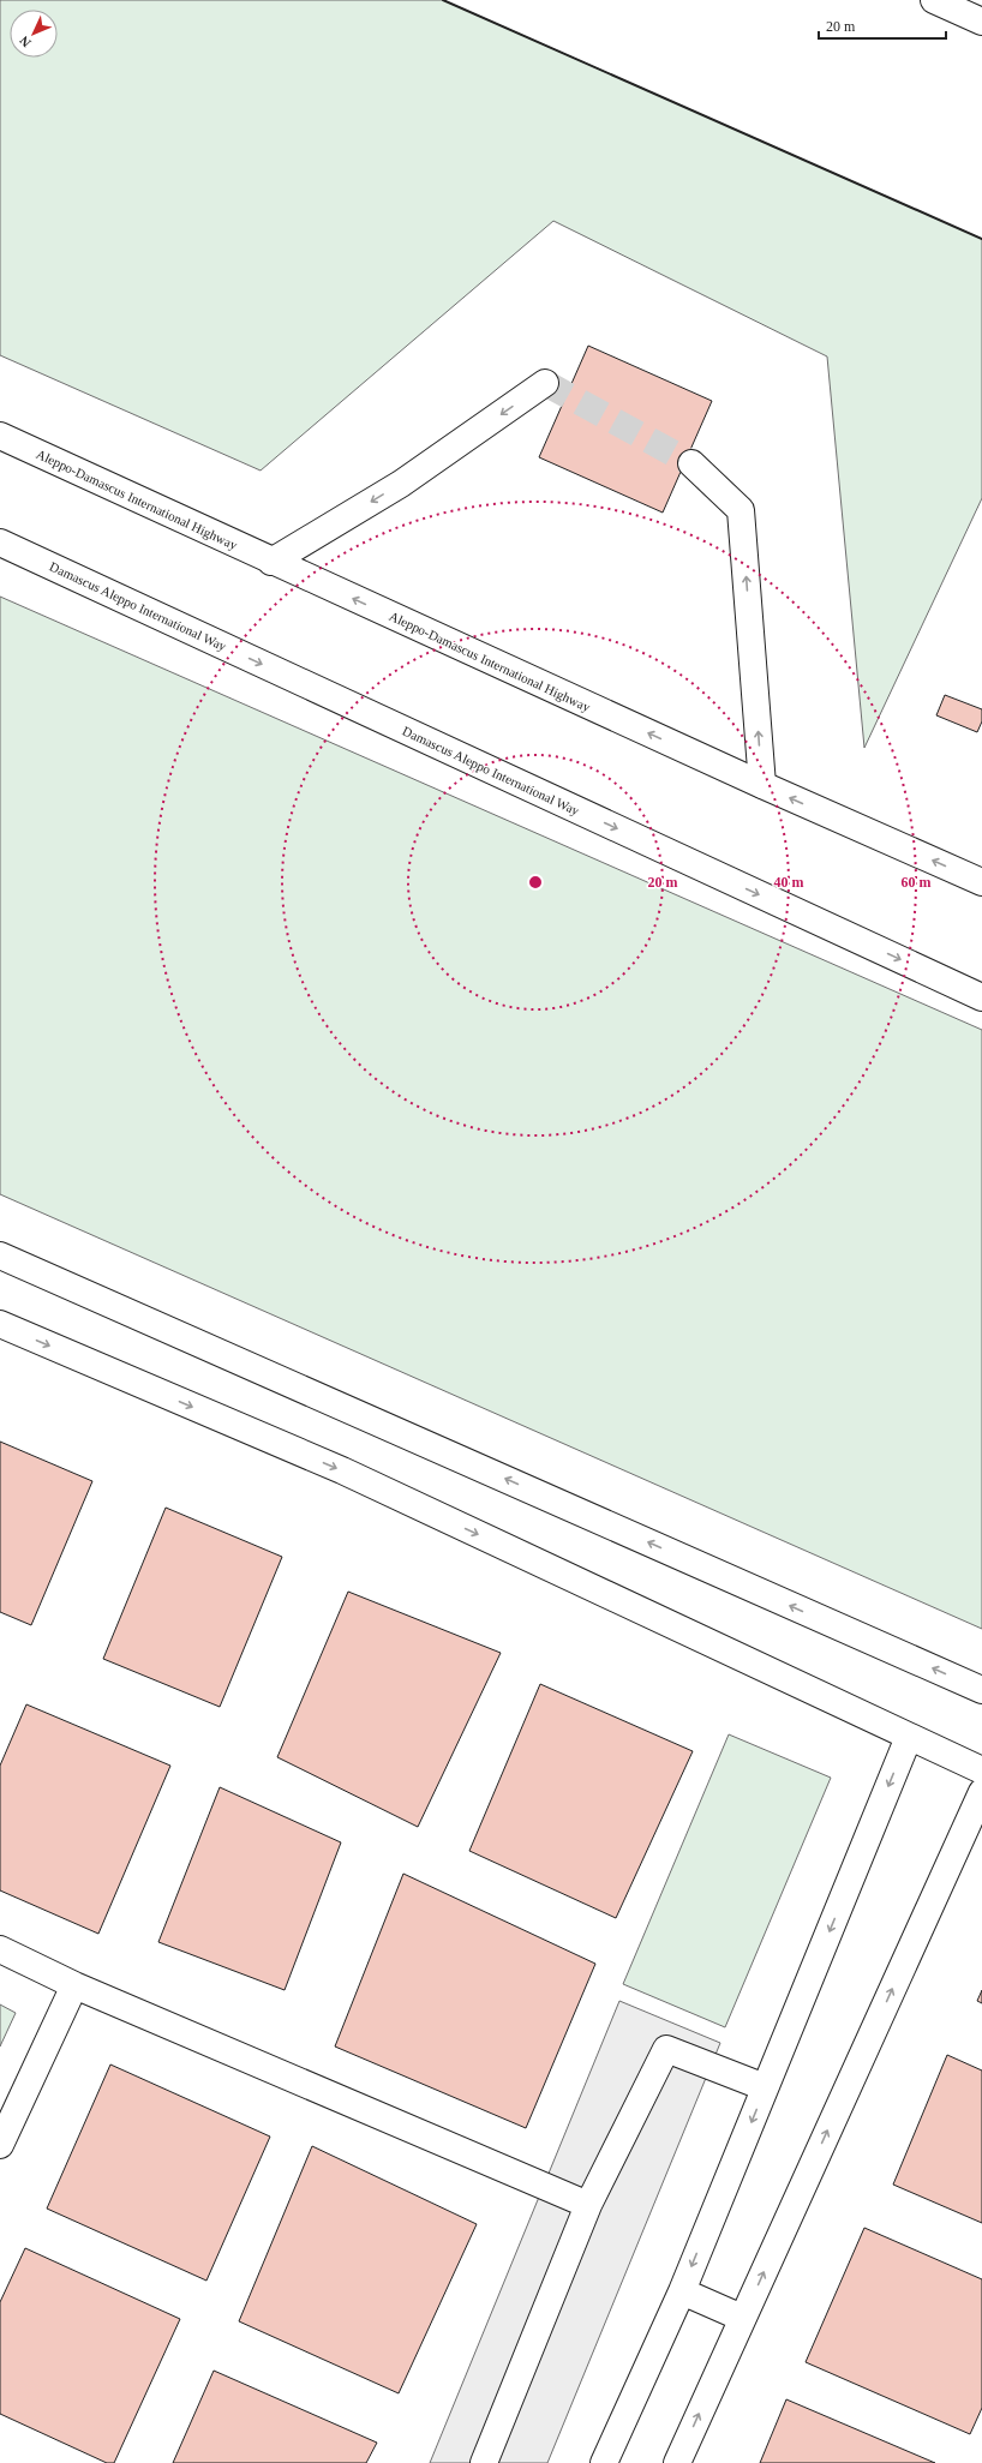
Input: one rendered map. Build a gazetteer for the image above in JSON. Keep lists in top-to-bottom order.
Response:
{
  "streets": {
    "main road": ["Aleppo-Damascus International Highway", "Damascus Aleppo International Way"]
  },
  "one_way": ["Aleppo-Damascus International Highway", "Damascus Aleppo International Way"],
  "scale_bar": "20 m",
  "north": "bottom left",
  "rings": ["20 m", "40 m", "60 m"]
}
